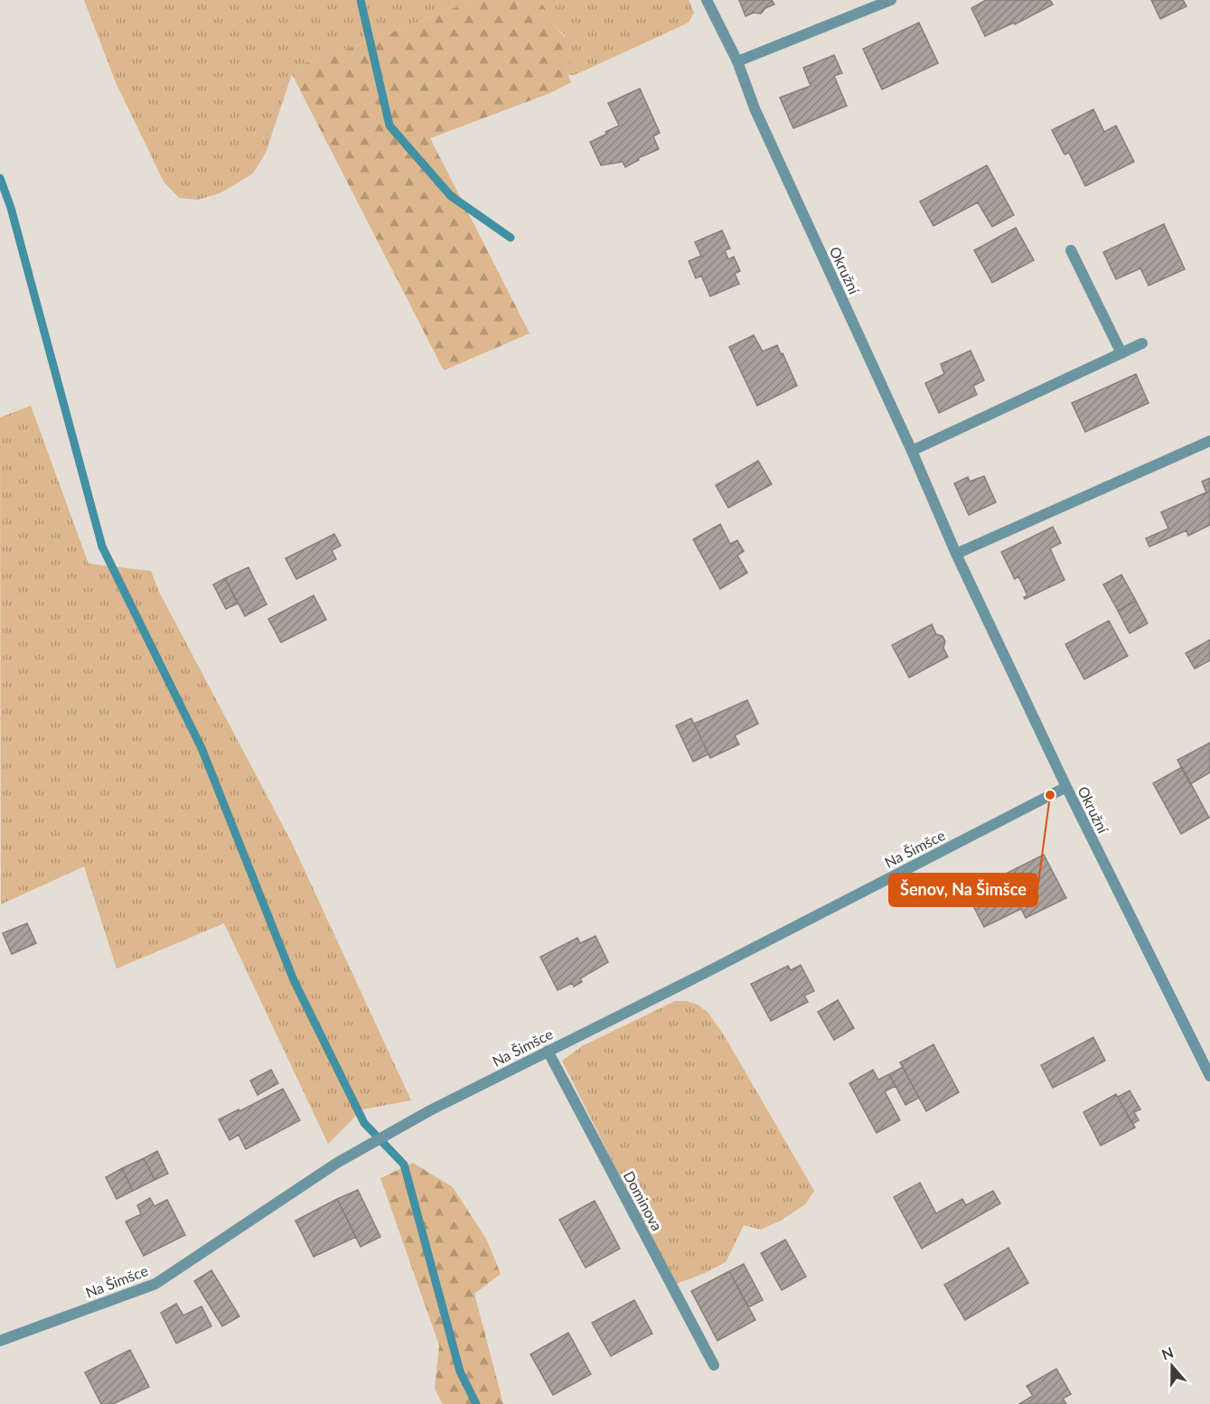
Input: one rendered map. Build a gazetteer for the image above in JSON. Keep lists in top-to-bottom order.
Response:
{
  "streets": {
    "street": ["Okružní", "Na Šimšce", "Dominova"]
  },
  "crossings": [
    ["Okružní", "Na Šimšce"],
    ["Na Šimšce", "Dominova"]
  ],
  "places": ["Šenov, Na Šimšce"],
  "north": "top"
}
